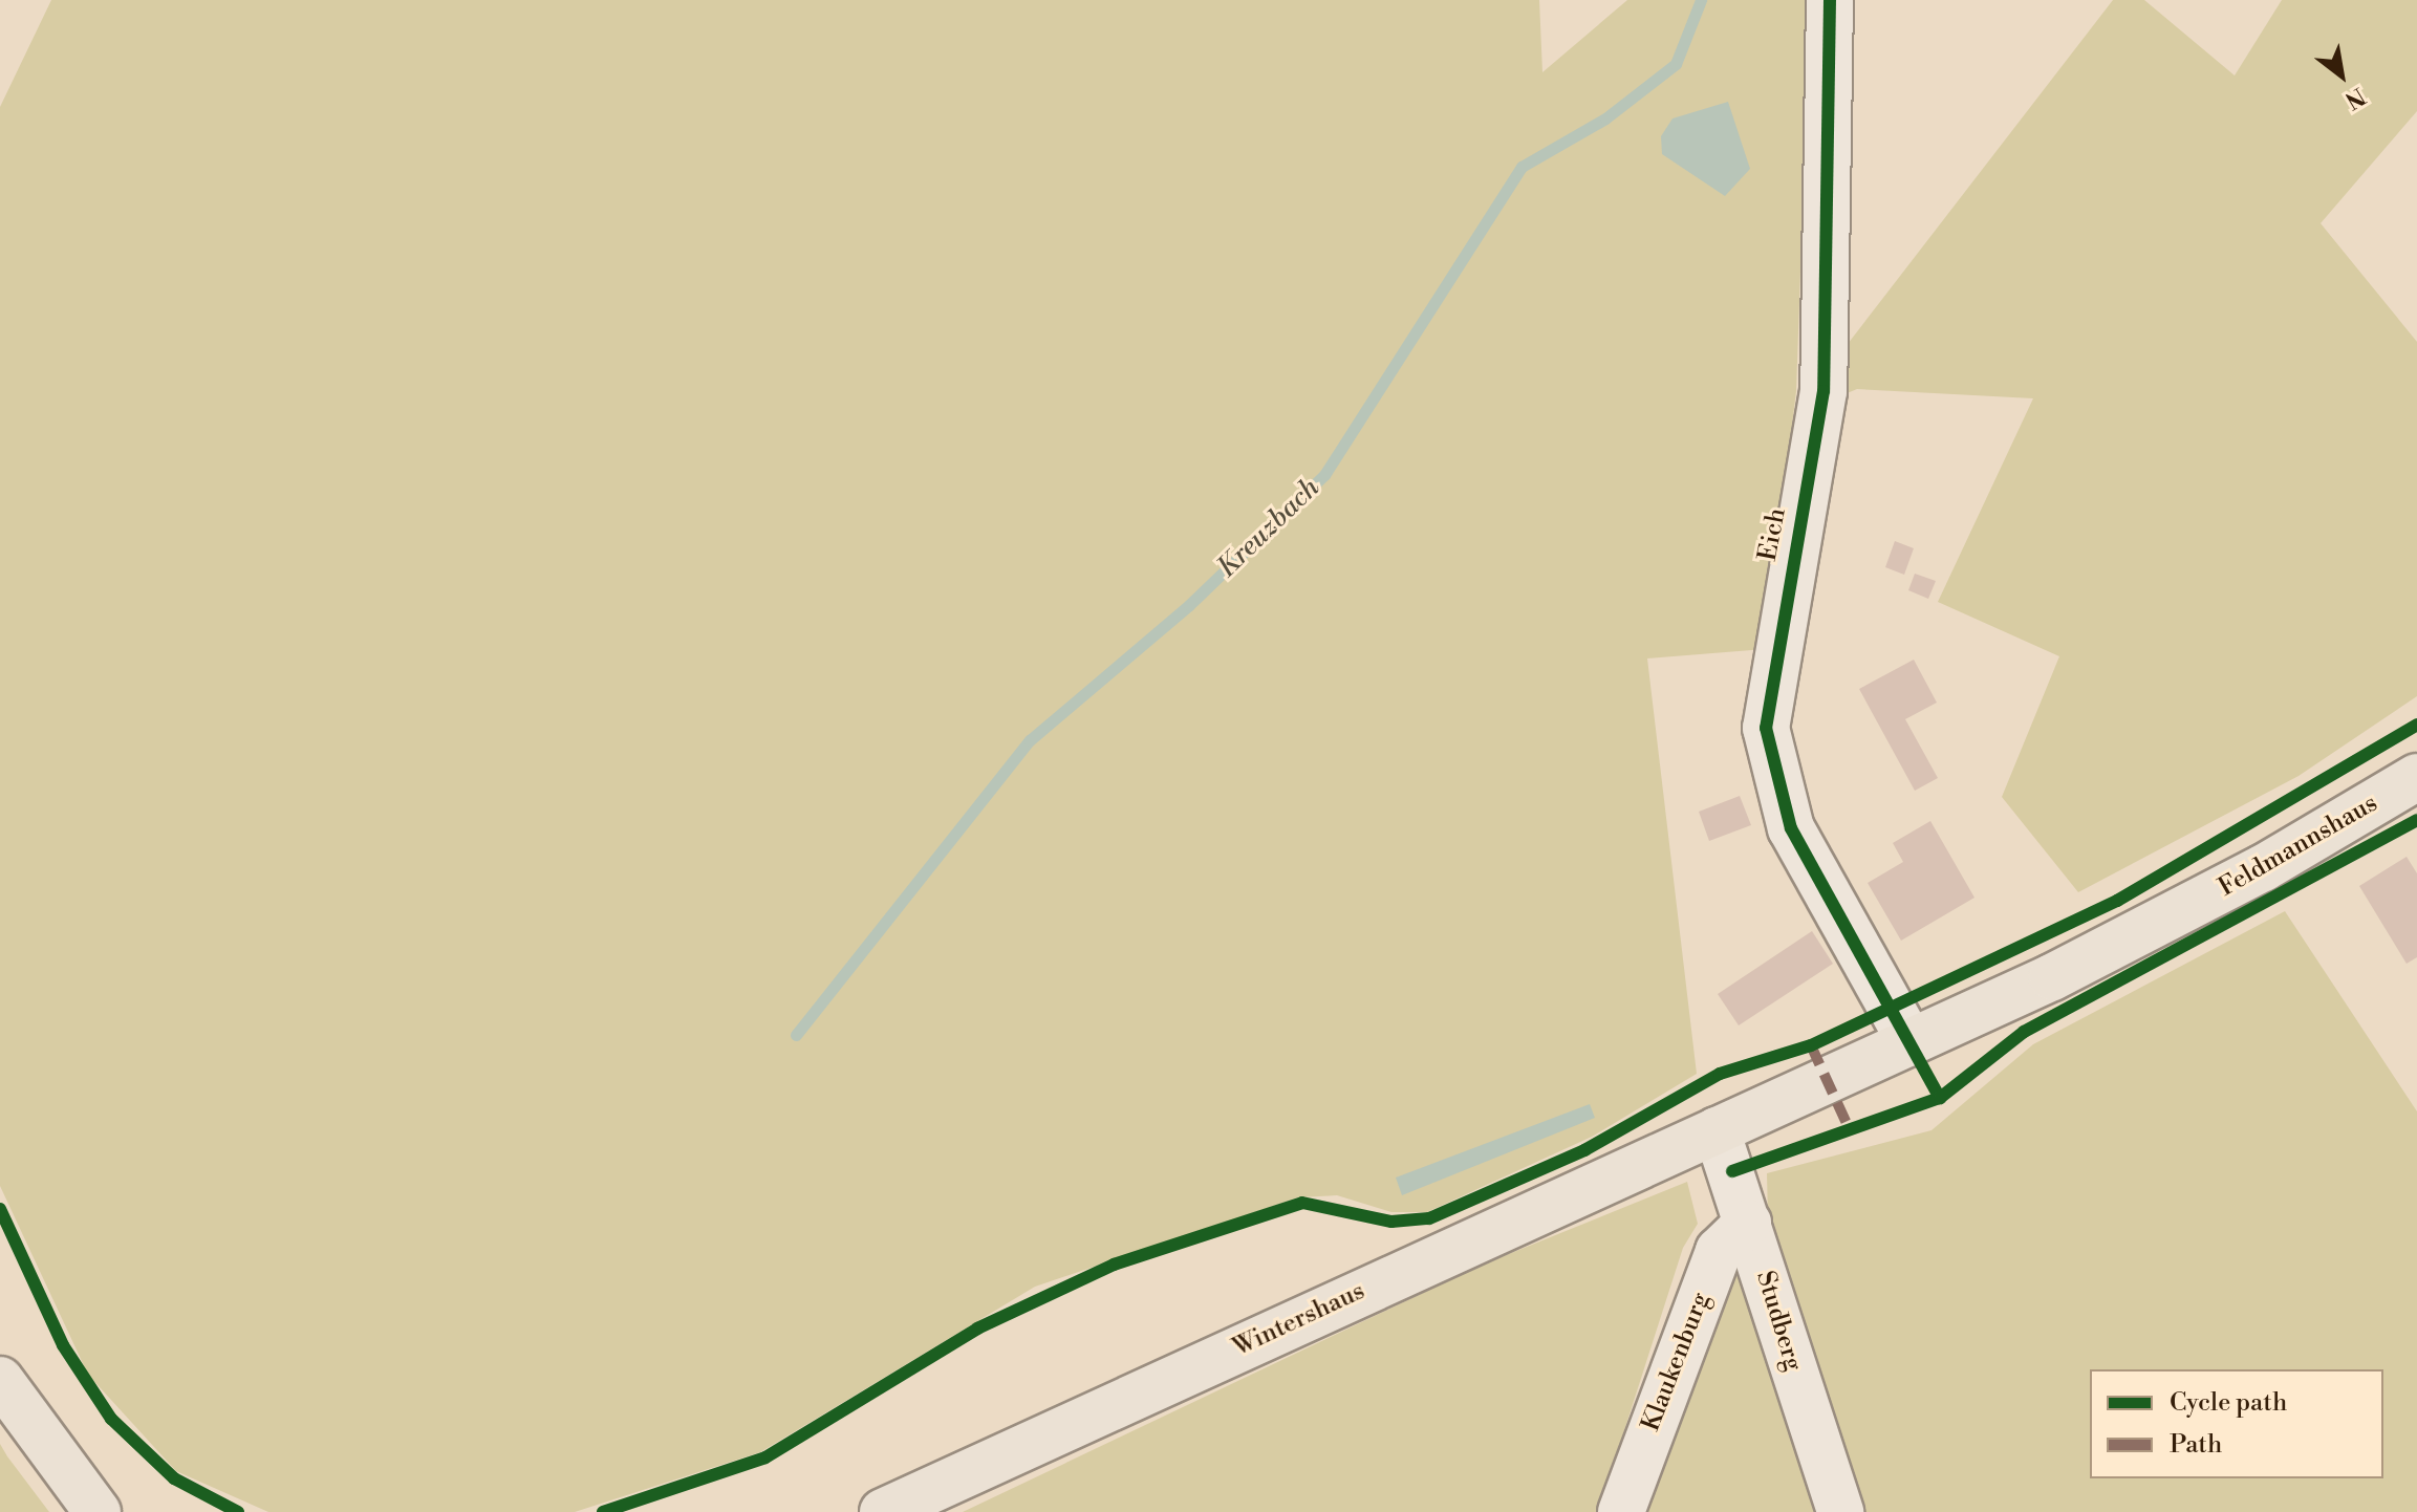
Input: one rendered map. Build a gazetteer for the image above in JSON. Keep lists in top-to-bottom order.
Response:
{
  "streets": {
    "main road": ["Feldmannshaus", "Wintershaus"],
    "street": ["Eich", "Studberg", "Klaukenburg"]
  },
  "crossings": [
    ["Eich", "Feldmannshaus"],
    ["Eich", "Wintershaus"],
    ["Feldmannshaus", "Wintershaus"],
    ["Wintershaus", "Studberg"],
    ["Studberg", "Klaukenburg"]
  ],
  "water": ["Kreuzbach"],
  "legend": ["Cycle path", "Path"],
  "north": "bottom right"
}
